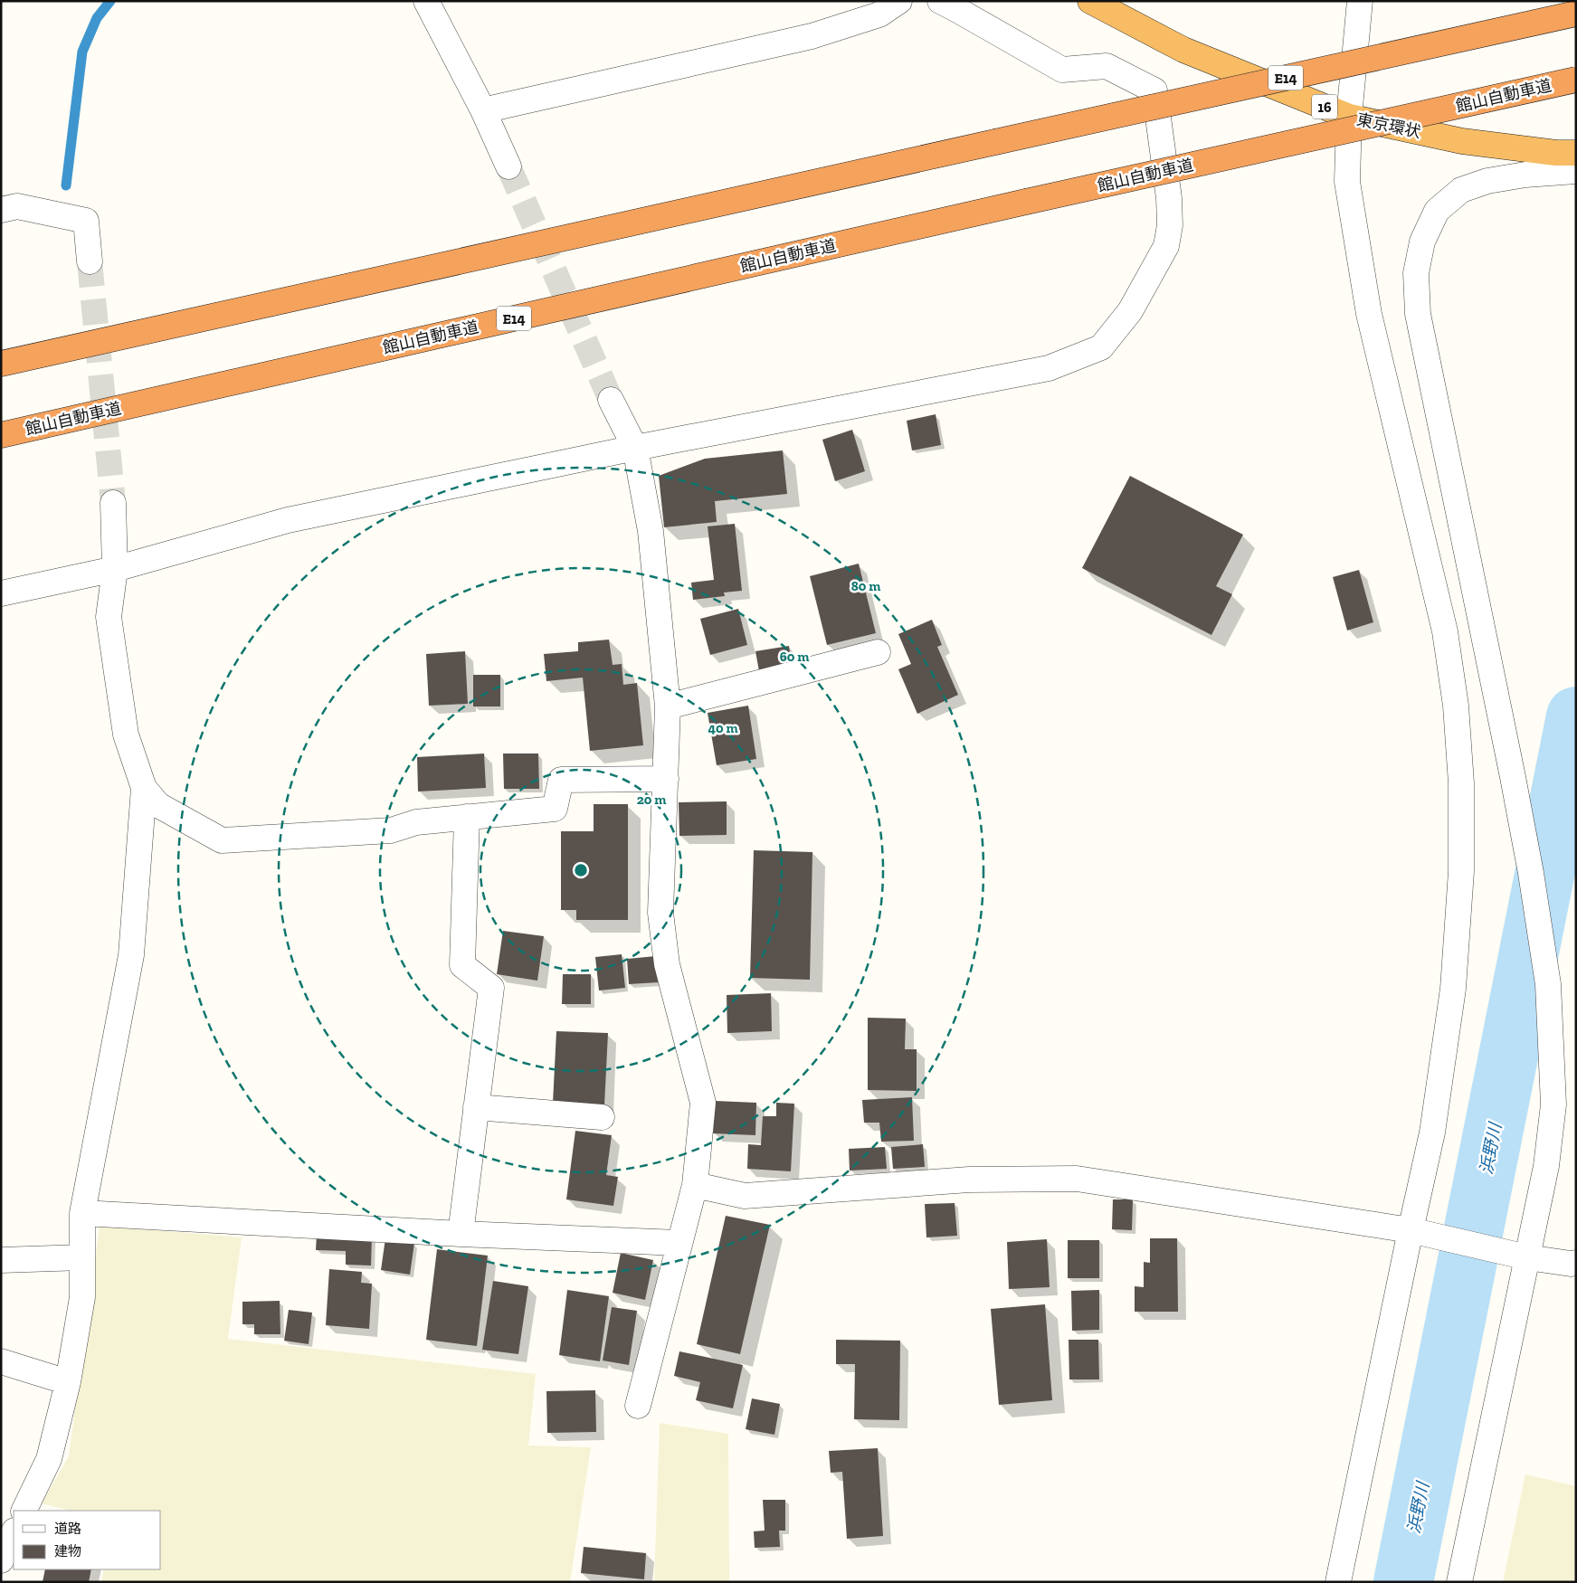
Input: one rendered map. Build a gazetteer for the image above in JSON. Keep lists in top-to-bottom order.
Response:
{
  "streets": {
    "highway": [
      "E14",
      "館山自動車道",
      "16",
      "東京環状"
    ]
  },
  "water": ["浜野川"],
  "legend": ["道路", "建物"],
  "rings": [
    "80 m",
    "60 m",
    "40 m",
    "20 m"
  ]
}
